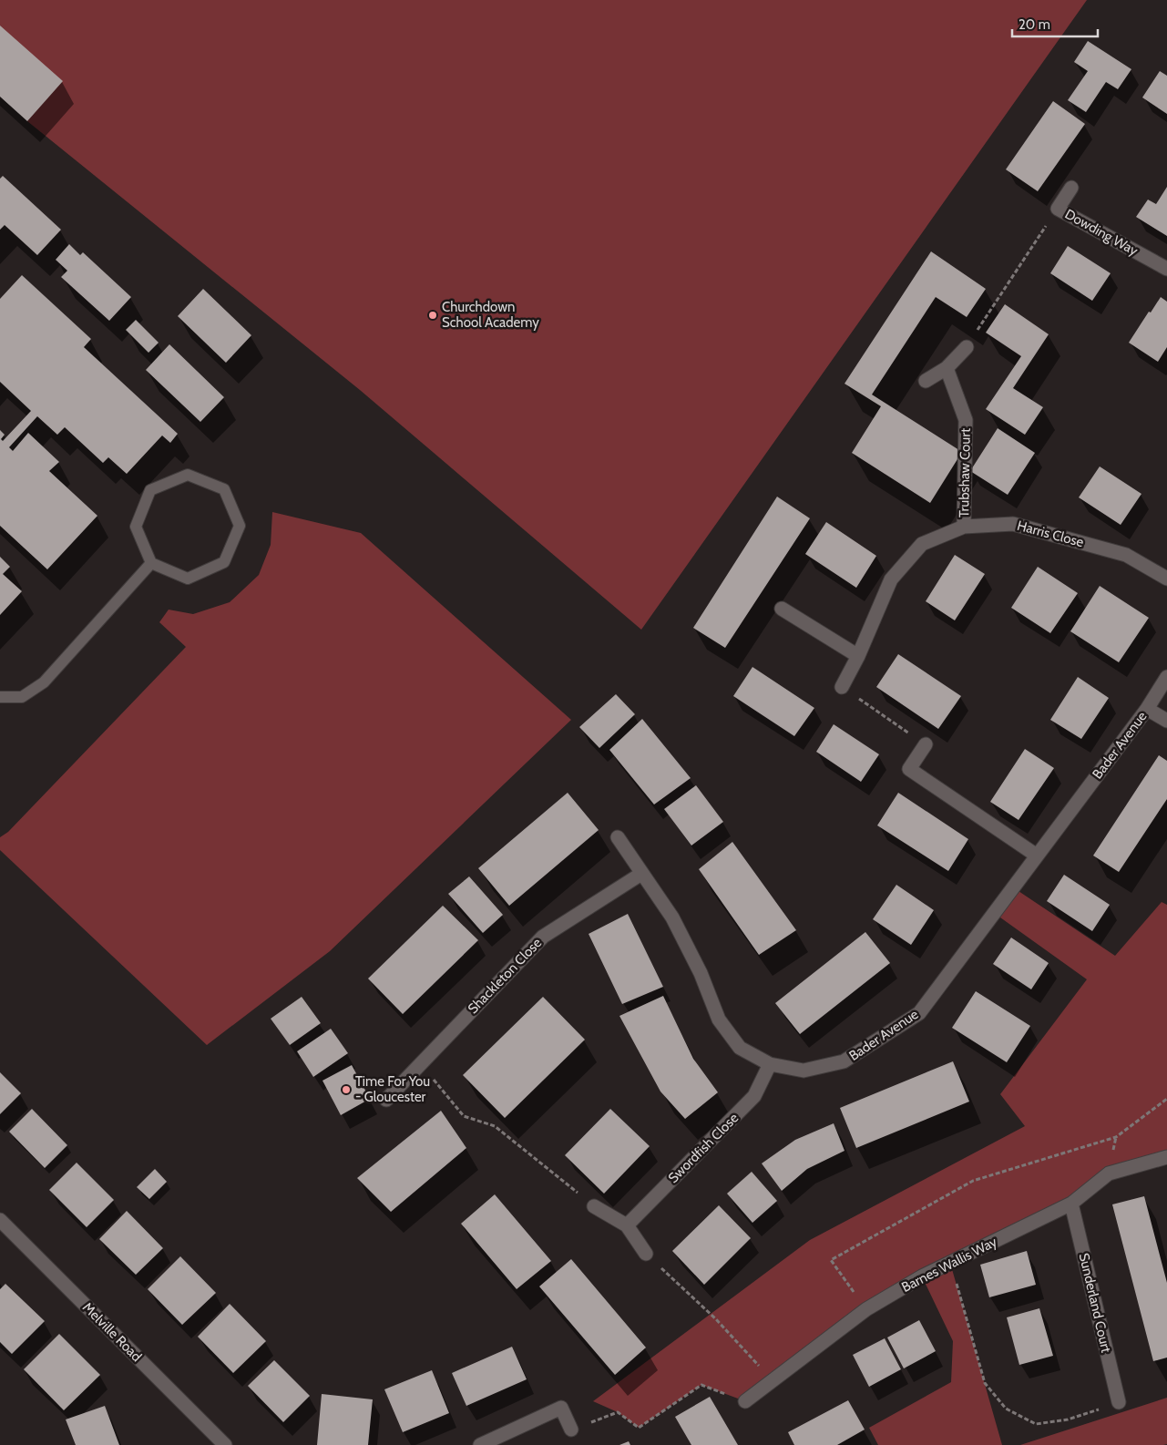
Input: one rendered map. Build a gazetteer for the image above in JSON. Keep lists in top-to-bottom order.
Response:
{
  "streets": {
    "street": [
      "Dowding Way",
      "Trubshaw Court",
      "Harris Close",
      "Bader Avenue",
      "Shackleton Close",
      "Swordfish Close",
      "Barnes Wallis Way",
      "Sunderland Court",
      "Melville Road"
    ]
  },
  "crossings": [
    ["Trubshaw Court", "Harris Close"],
    ["Bader Avenue", "Shackleton Close"],
    ["Bader Avenue", "Swordfish Close"],
    ["Barnes Wallis Way", "Sunderland Court"]
  ],
  "places": ["Churchdown School Academy", "Time For You - Gloucester"],
  "scale_bar": "20 m"
}
